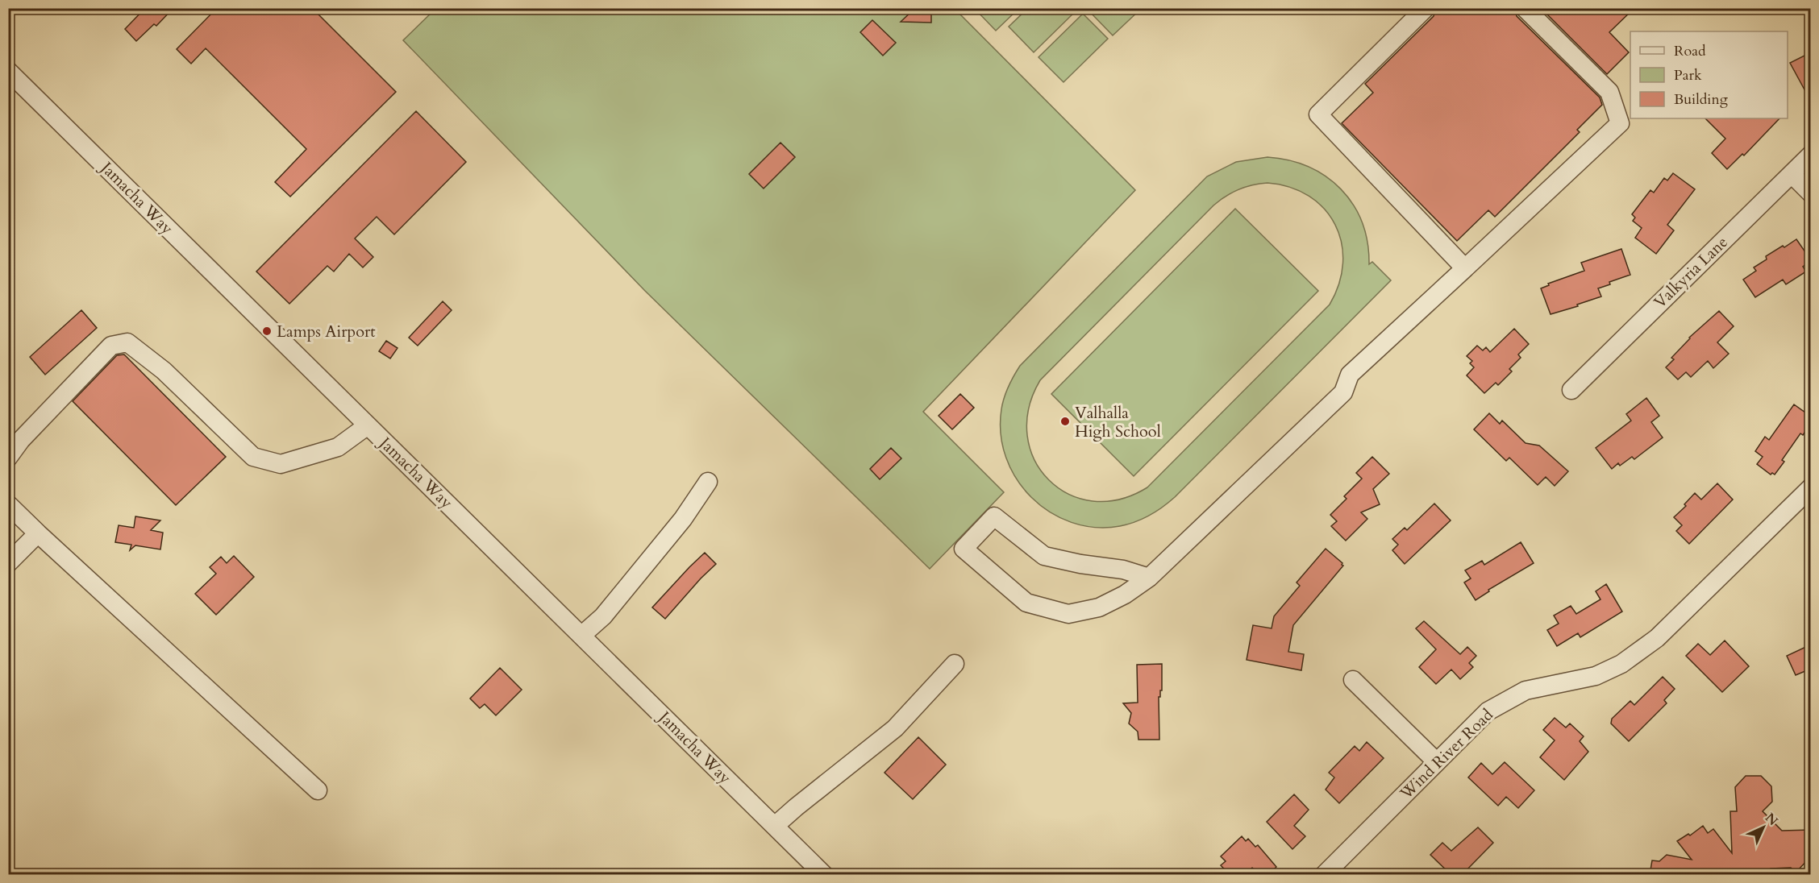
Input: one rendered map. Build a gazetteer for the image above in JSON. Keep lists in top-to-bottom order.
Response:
{
  "streets": {
    "street": ["Jamacha Way", "Valkyria Lane", "Wind River Road"]
  },
  "places": ["Lamps Airport", "Valhalla High School"],
  "legend": ["Road", "Park", "Building"],
  "north": "top right"
}
